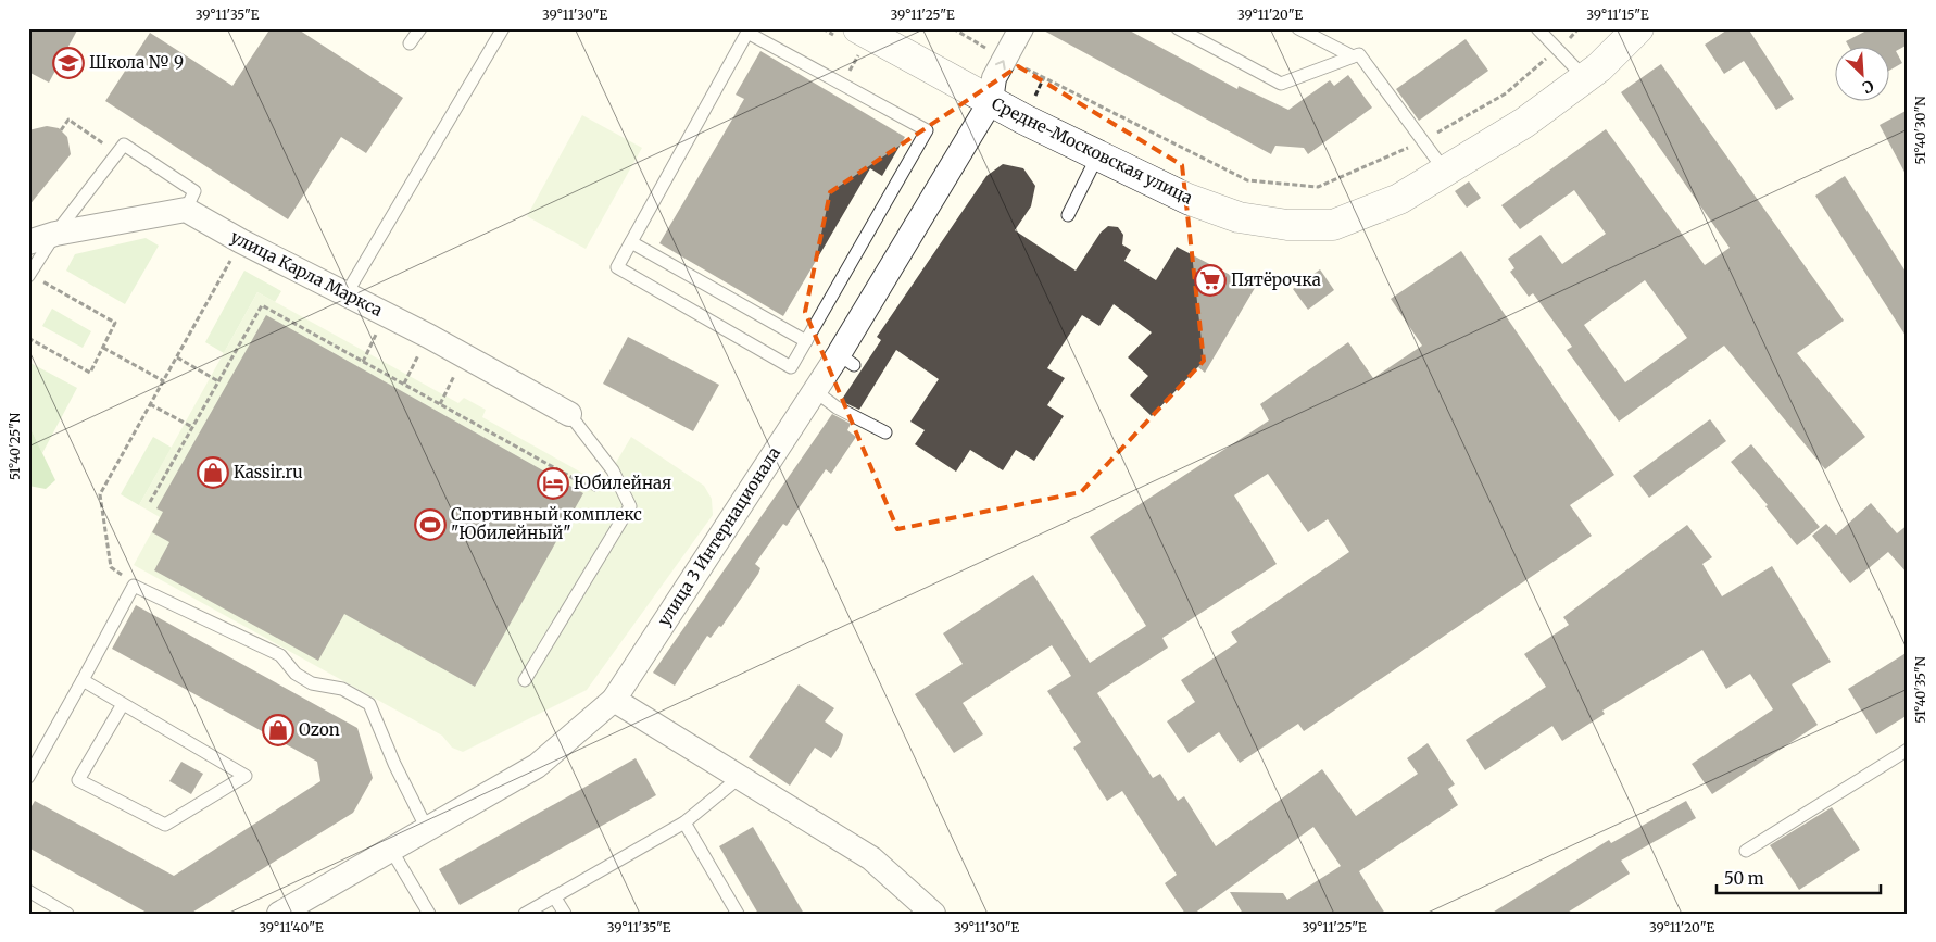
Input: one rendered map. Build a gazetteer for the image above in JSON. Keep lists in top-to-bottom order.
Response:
{
  "streets": {
    "street": ["Средне-Московская улица", "улица Карла Маркса", "улица 3 Интернационала"]
  },
  "crossings": [
    ["Средне-Московская улица", "улица 3 Интернационала"]
  ],
  "places": {
    "school or university": ["Школа № 9"],
    "supermarket": ["Пятёрочка"],
    "shop": ["Kassir.ru", "Ozon"],
    "hotel": ["Юбилейная"],
    "sports": ["Спортивный комплекс \"Юбилейный\""]
  },
  "scale_bar": "50 m",
  "north": "bottom right",
  "coordinates": [
    "39°11'35\"E",
    "39°11'30\"E",
    "39°11'25\"E",
    "39°11'20\"E",
    "39°11'15\"E",
    "51°40'30\"N",
    "51°40'25\"N",
    "51°40'35\"N",
    "39°11'40\"E"
  ]
}
